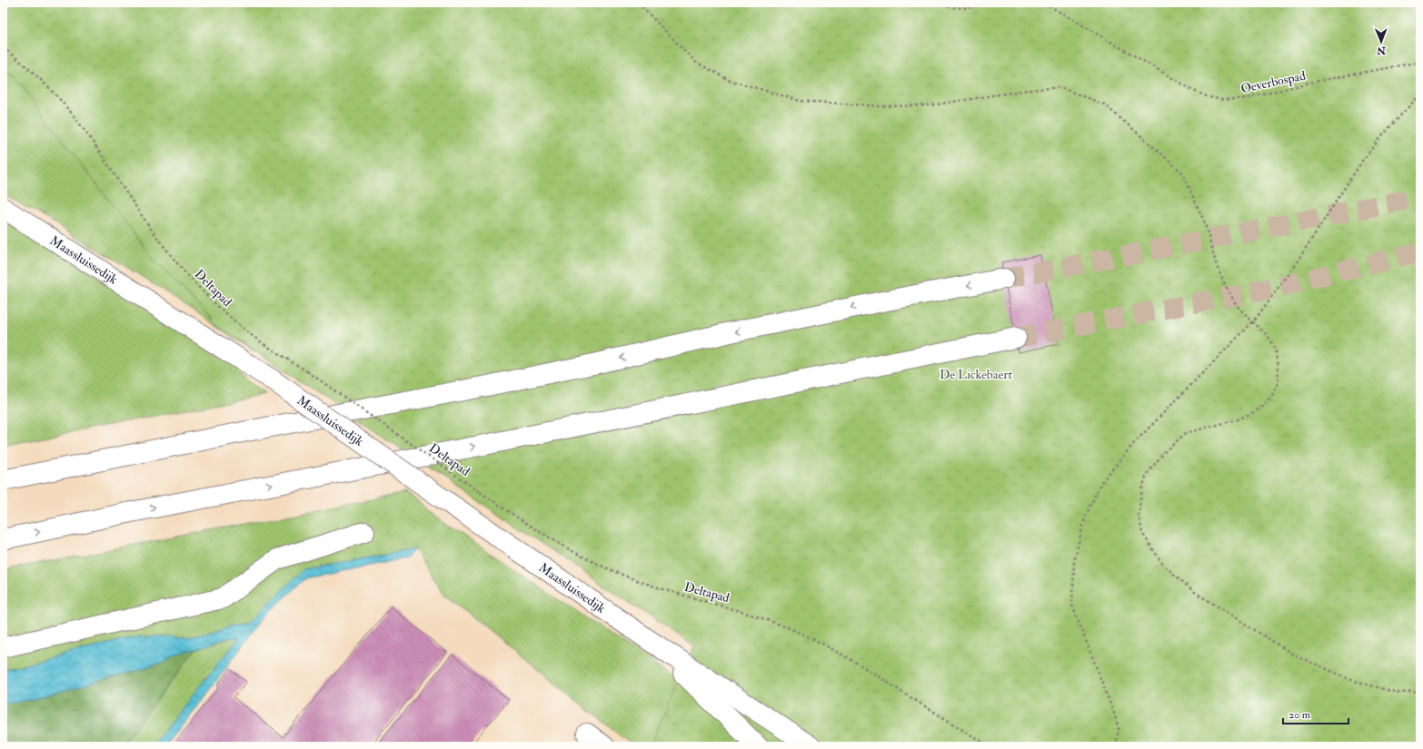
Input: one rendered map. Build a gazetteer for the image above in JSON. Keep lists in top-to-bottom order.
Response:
{
  "streets": {
    "main road": ["Maassluissedijk"],
    "path": ["Oeverbospad", "Deltapad"]
  },
  "parks": ["De Lickebaert"],
  "scale_bar": "20 m",
  "north": "bottom"
}
